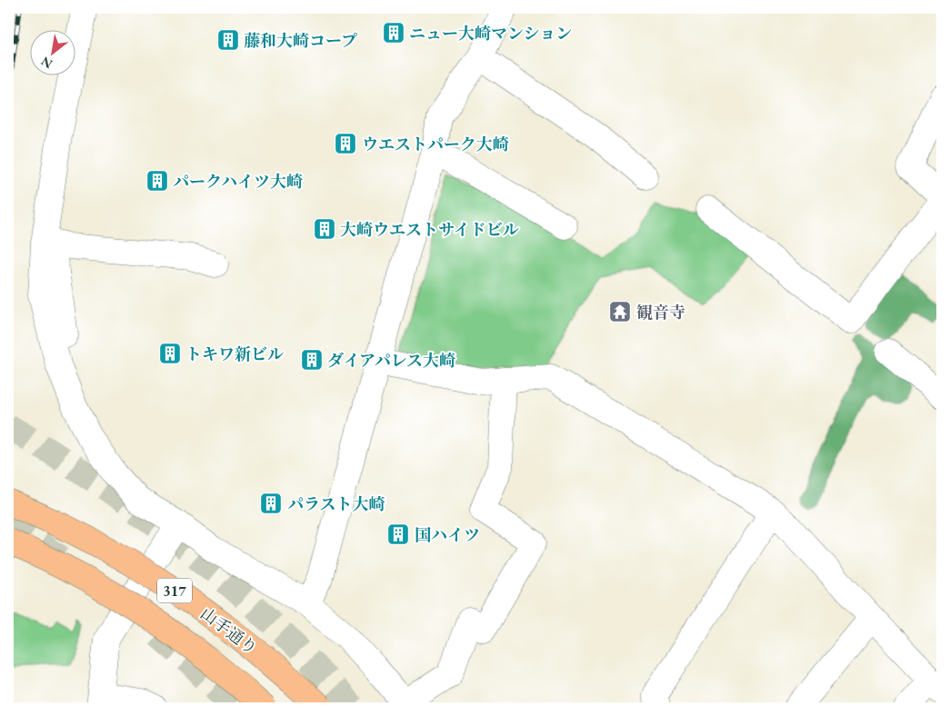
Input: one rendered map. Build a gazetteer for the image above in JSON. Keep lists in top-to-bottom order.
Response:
{
  "streets": {
    "main road": ["317", "山手通り"]
  },
  "places": {
    "building": [
      "ニュー大崎マンション",
      "藤和大崎コープ",
      "ウエストパーク大崎",
      "パークハイツ大崎",
      "大崎ウエストサイドビル",
      "トキワ新ビル",
      "ダイアパレス大崎",
      "パラスト大崎",
      "国ハイツ"
    ],
    "temple": ["観音寺"]
  },
  "north": "bottom left"
}
